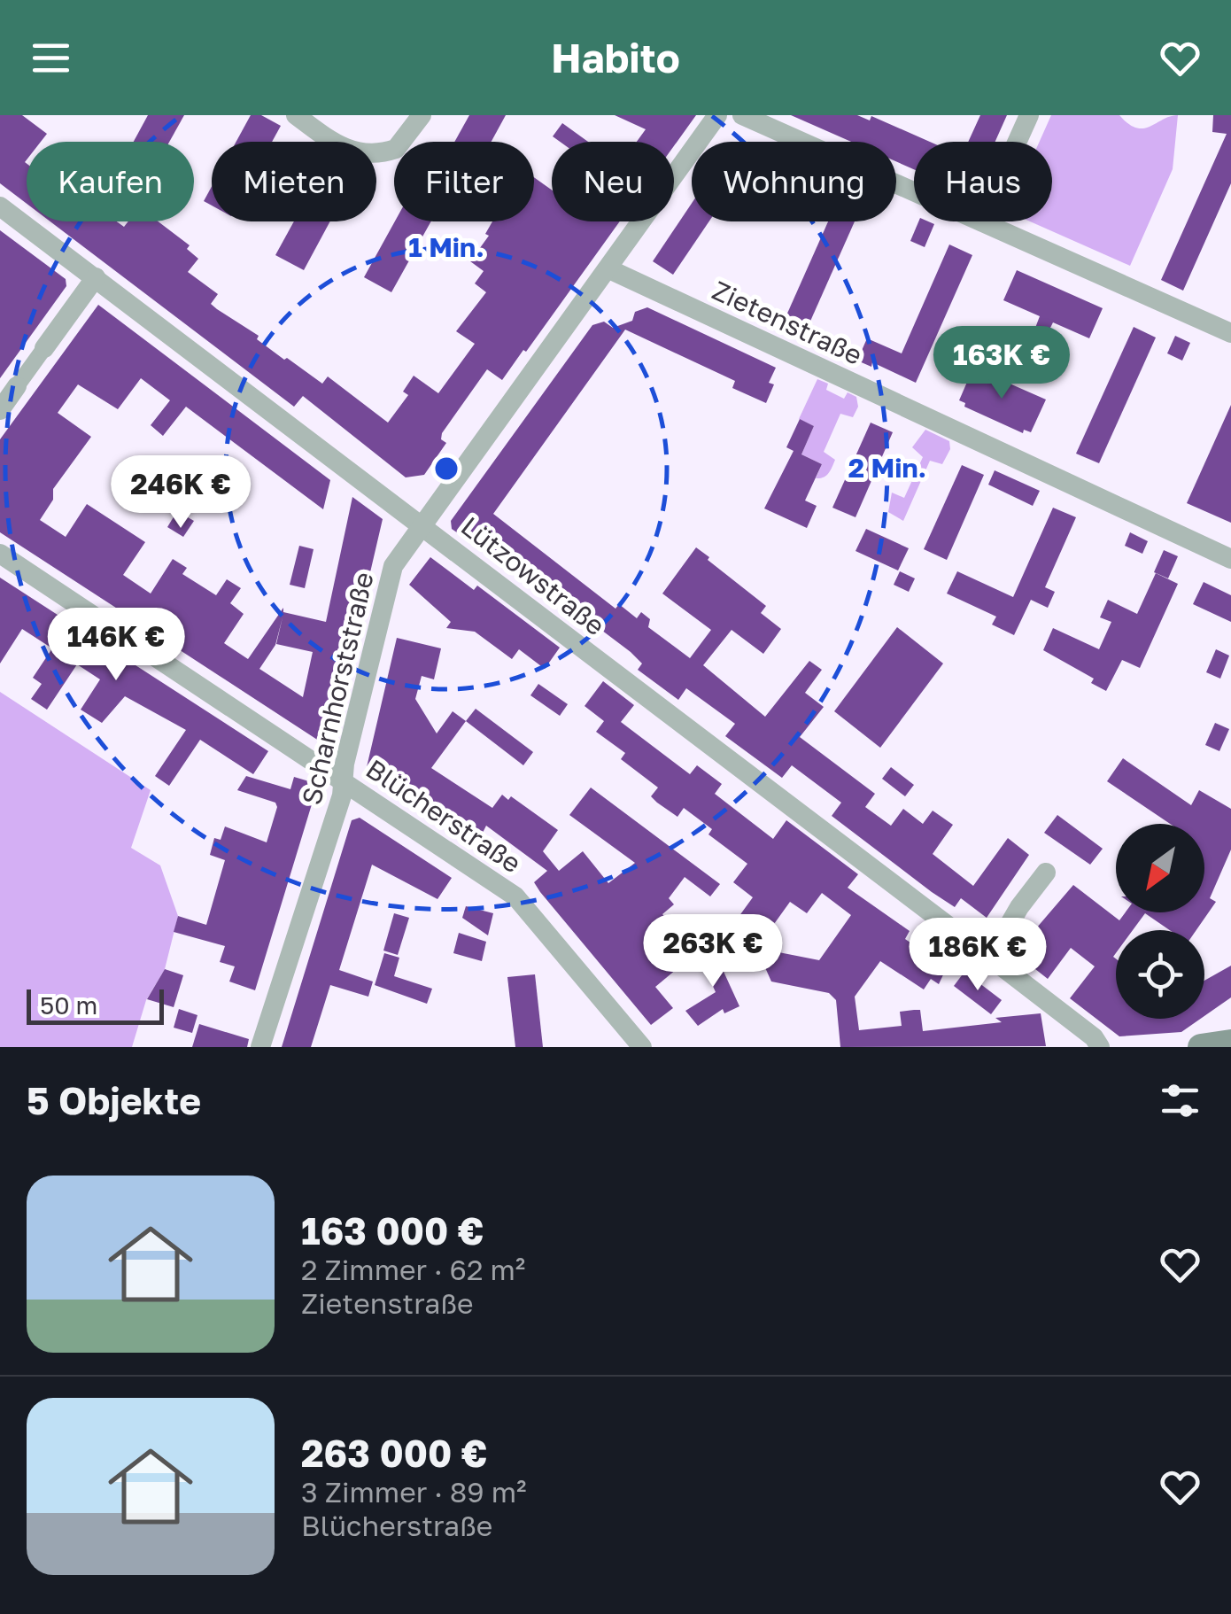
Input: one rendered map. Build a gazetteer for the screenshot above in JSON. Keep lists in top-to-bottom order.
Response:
{
  "streets": {
    "street": [
      "Zietenstraße",
      "Lützowstraße",
      "Scharnhorststraße",
      "Blücherstraße"
    ]
  },
  "crossings": [
    ["Zietenstraße", "Scharnhorststraße"],
    ["Lützowstraße", "Scharnhorststraße"],
    ["Scharnhorststraße", "Blücherstraße"]
  ],
  "scale_bar": "50 m",
  "north": "bottom left",
  "page": {
    "header": "Habito",
    "chip": [
      "Kaufen",
      "Mieten",
      "Filter",
      "Neu",
      "Wohnung",
      "Haus"
    ],
    "price": [
      "163K €",
      "246K €",
      "146K €",
      "263K €",
      "186K €"
    ],
    "scale": "50 m",
    "heading": "5 Objekte",
    "list": [
      {
        "name": "163 000 €",
        "note": "2 Zimmer · 62 m² · Zietenstraße"
      },
      {
        "name": "263 000 €",
        "note": "3 Zimmer · 89 m² · Blücherstraße"
      }
    ]
  },
  "rings": ["1 Min.", "2 Min."]
}
